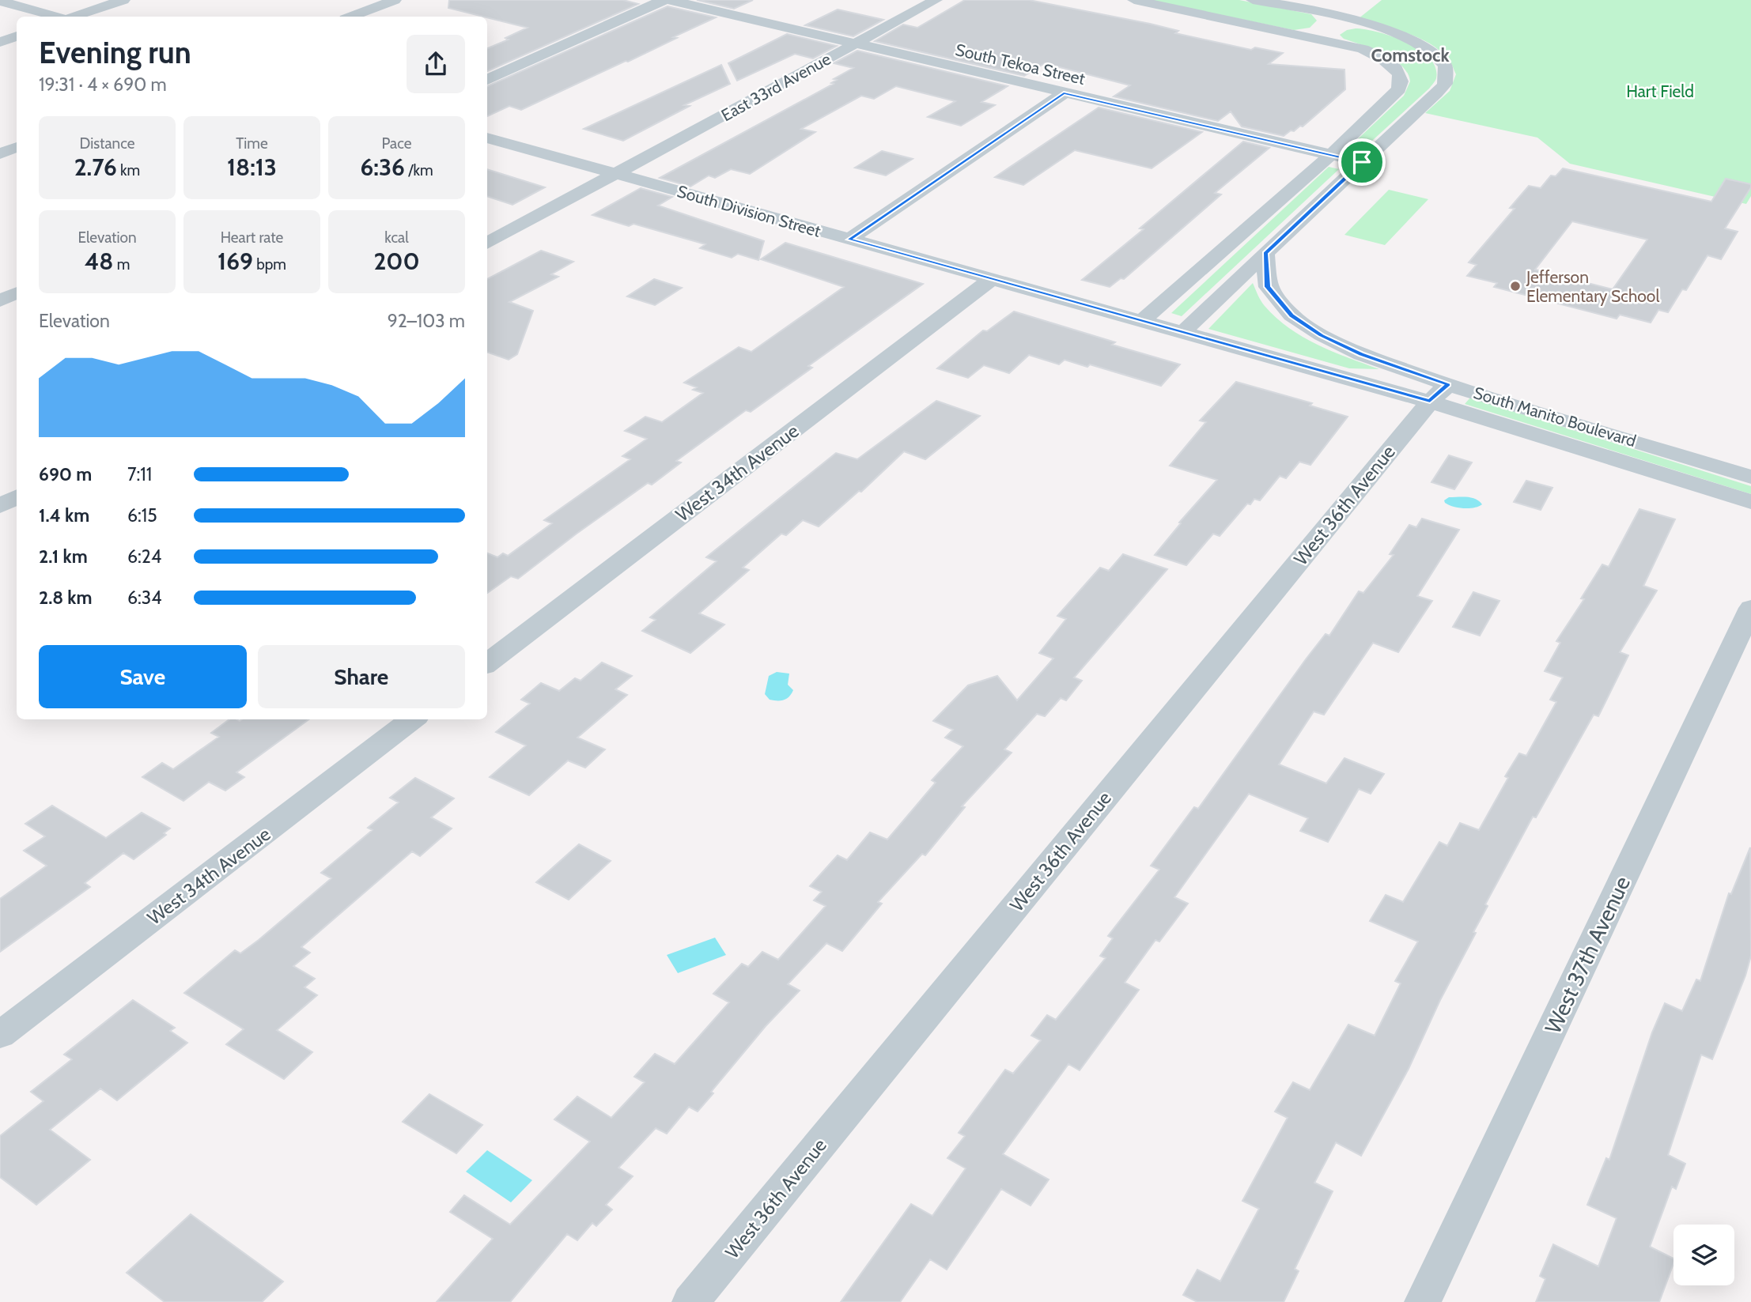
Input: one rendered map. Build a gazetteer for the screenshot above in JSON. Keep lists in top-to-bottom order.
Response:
{
  "streets": {
    "street": [
      "South Tekoa Street",
      "East 33rd Avenue",
      "South Division Street",
      "South Manito Boulevard",
      "West 34th Avenue",
      "West 36th Avenue",
      "West 37th Avenue"
    ]
  },
  "crossings": [
    ["South Tekoa Street", "East 33rd Avenue"],
    ["East 33rd Avenue", "South Division Street"],
    ["South Division Street", "South Manito Boulevard"],
    ["South Division Street", "West 34th Avenue"],
    ["South Division Street", "West 36th Avenue"],
    ["South Manito Boulevard", "West 36th Avenue"]
  ],
  "districts": ["Comstock"],
  "parks": ["Hart Field"],
  "places": ["Jefferson Elementary School"],
  "page": {
    "heading": ["Evening run", "19:31 · 4 × 690 m"],
    "stats": [
      ["Distance", "2.76 km"],
      ["Time", "18:13"],
      ["Pace", "6:36 /km"],
      ["Elevation", "48 m"],
      ["Heart rate", "169 bpm"],
      ["kcal", "200"]
    ],
    "chart": ["Elevation", "92–103 m"],
    "list": [
      {
        "name": "690 m",
        "note": "7:11"
      },
      {
        "name": "1.4 km",
        "note": "6:15"
      },
      {
        "name": "2.1 km",
        "note": "6:24"
      },
      {
        "name": "2.8 km",
        "note": "6:34"
      }
    ],
    "buttons": ["Save", "Share"]
  }
}
